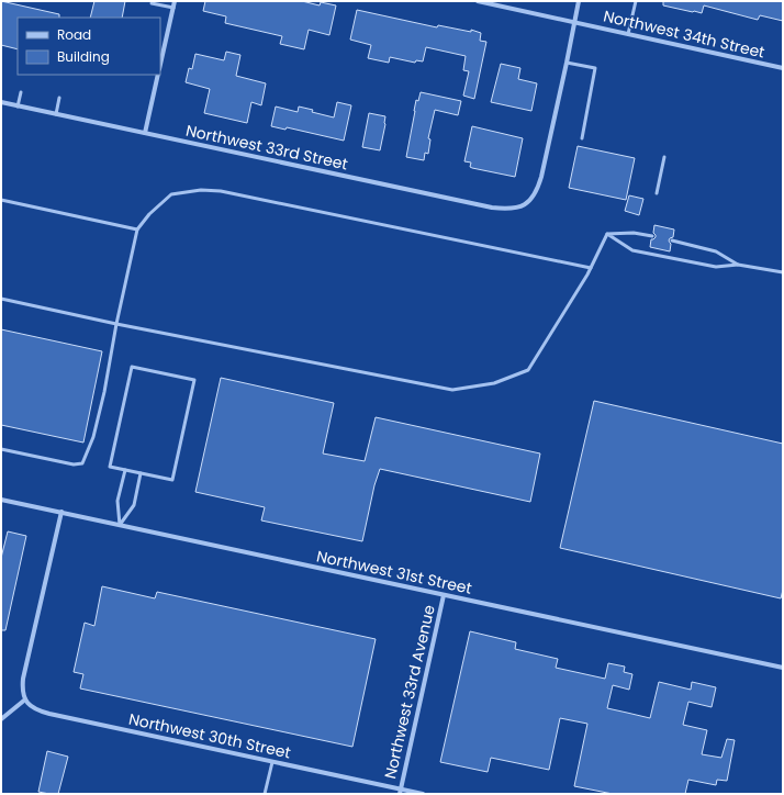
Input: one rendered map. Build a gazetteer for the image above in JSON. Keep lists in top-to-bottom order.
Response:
{
  "streets": {
    "street": [
      "Northwest 34th Street",
      "Northwest 33rd Street",
      "Northwest 31st Street",
      "Northwest 33rd Avenue",
      "Northwest 30th Street"
    ]
  },
  "crossings": [
    ["Northwest 31st Street", "Northwest 33rd Avenue"],
    ["Northwest 33rd Avenue", "Northwest 30th Street"]
  ],
  "legend": ["Road", "Building"]
}
